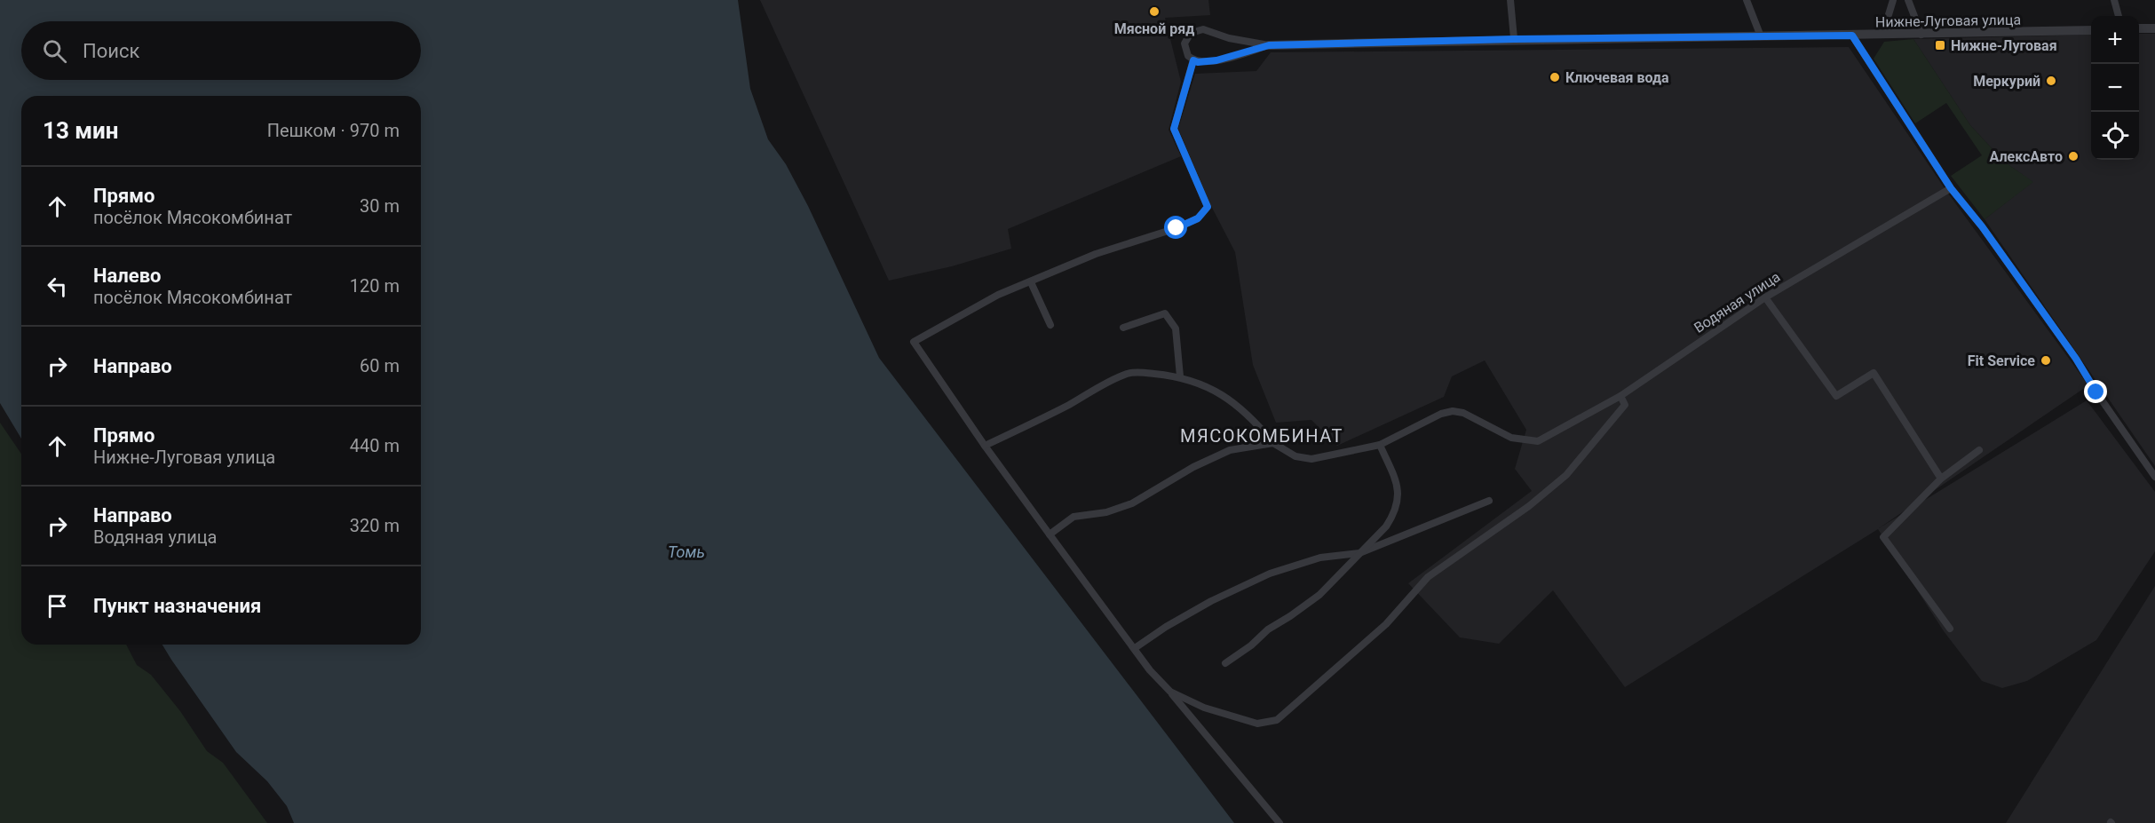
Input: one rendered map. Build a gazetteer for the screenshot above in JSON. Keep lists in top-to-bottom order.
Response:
{
  "streets": {
    "street": ["Нижне-Луговая улица", "Водяная улица"]
  },
  "districts": ["МЯСОКОМБИНАТ"],
  "water": ["Томь"],
  "places": {
    "other": [
      "Мясной ряд",
      "Ключевая вода",
      "Меркурий",
      "АлексАвто",
      "Fit Service"
    ],
    "transit": ["Нижне-Луговая"]
  },
  "page": {
    "map_buttons": ["+", "−"],
    "search": "Поиск",
    "heading": ["13 мин", "Пешком · 970 m"],
    "list": [
      ["Прямо", "посёлок Мясокомбинат", "30 m"],
      ["Налево", "посёлок Мясокомбинат", "120 m"],
      ["Направо", "60 m"],
      ["Прямо", "Нижне-Луговая улица", "440 m"],
      ["Направо", "Водяная улица", "320 m"],
      "Пункт назначения"
    ]
  }
}
